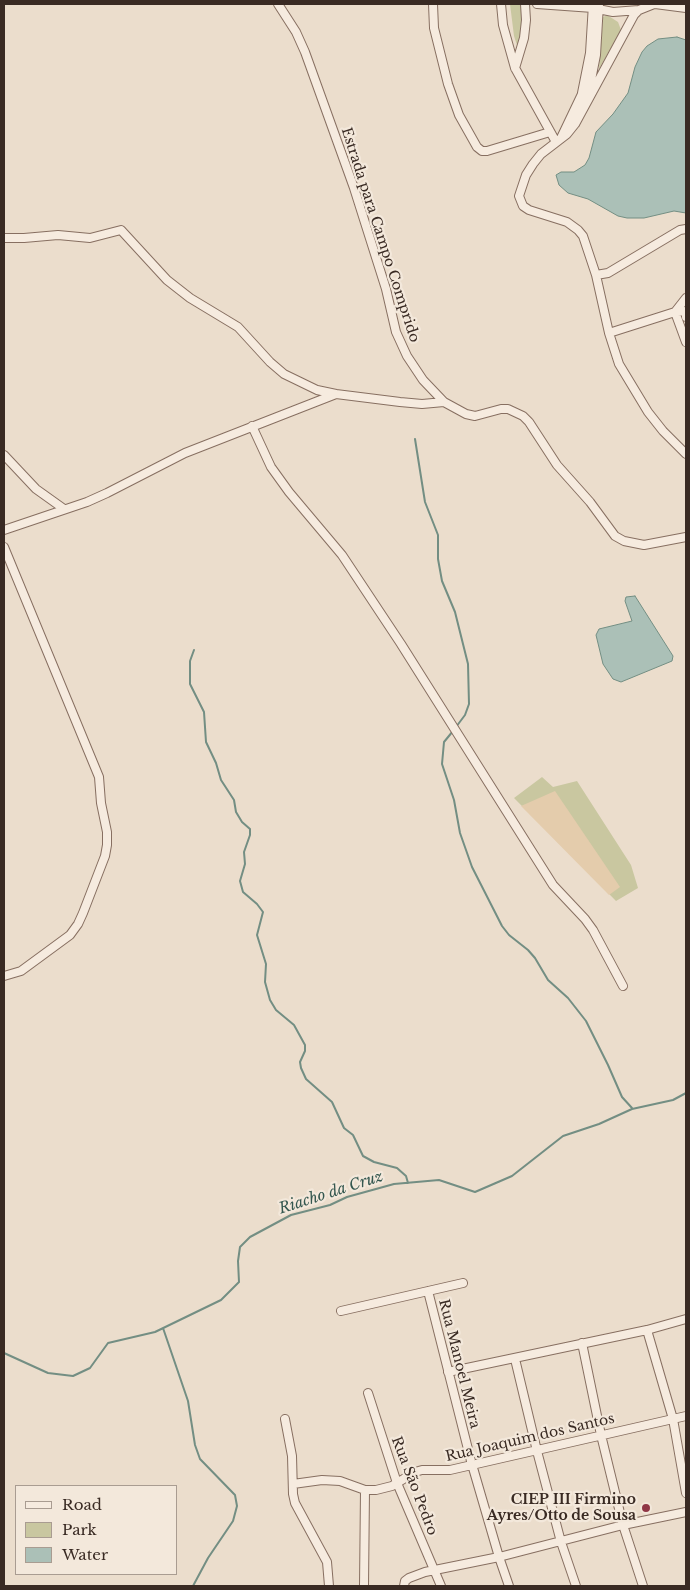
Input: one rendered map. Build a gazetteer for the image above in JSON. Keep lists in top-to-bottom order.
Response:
{
  "streets": {
    "street": [
      "Estrada para Campo Comprido",
      "Rua Manoel Meira",
      "Rua Joaquim dos Santos",
      "Rua São Pedro"
    ]
  },
  "crossings": [
    ["Rua Manoel Meira", "Rua Joaquim dos Santos"],
    ["Rua Joaquim dos Santos", "Rua São Pedro"]
  ],
  "water": ["Riacho da Cruz"],
  "places": ["CIEP III Firmino Ayres/Otto de Sousa"],
  "legend": ["Road", "Park", "Water"]
}
